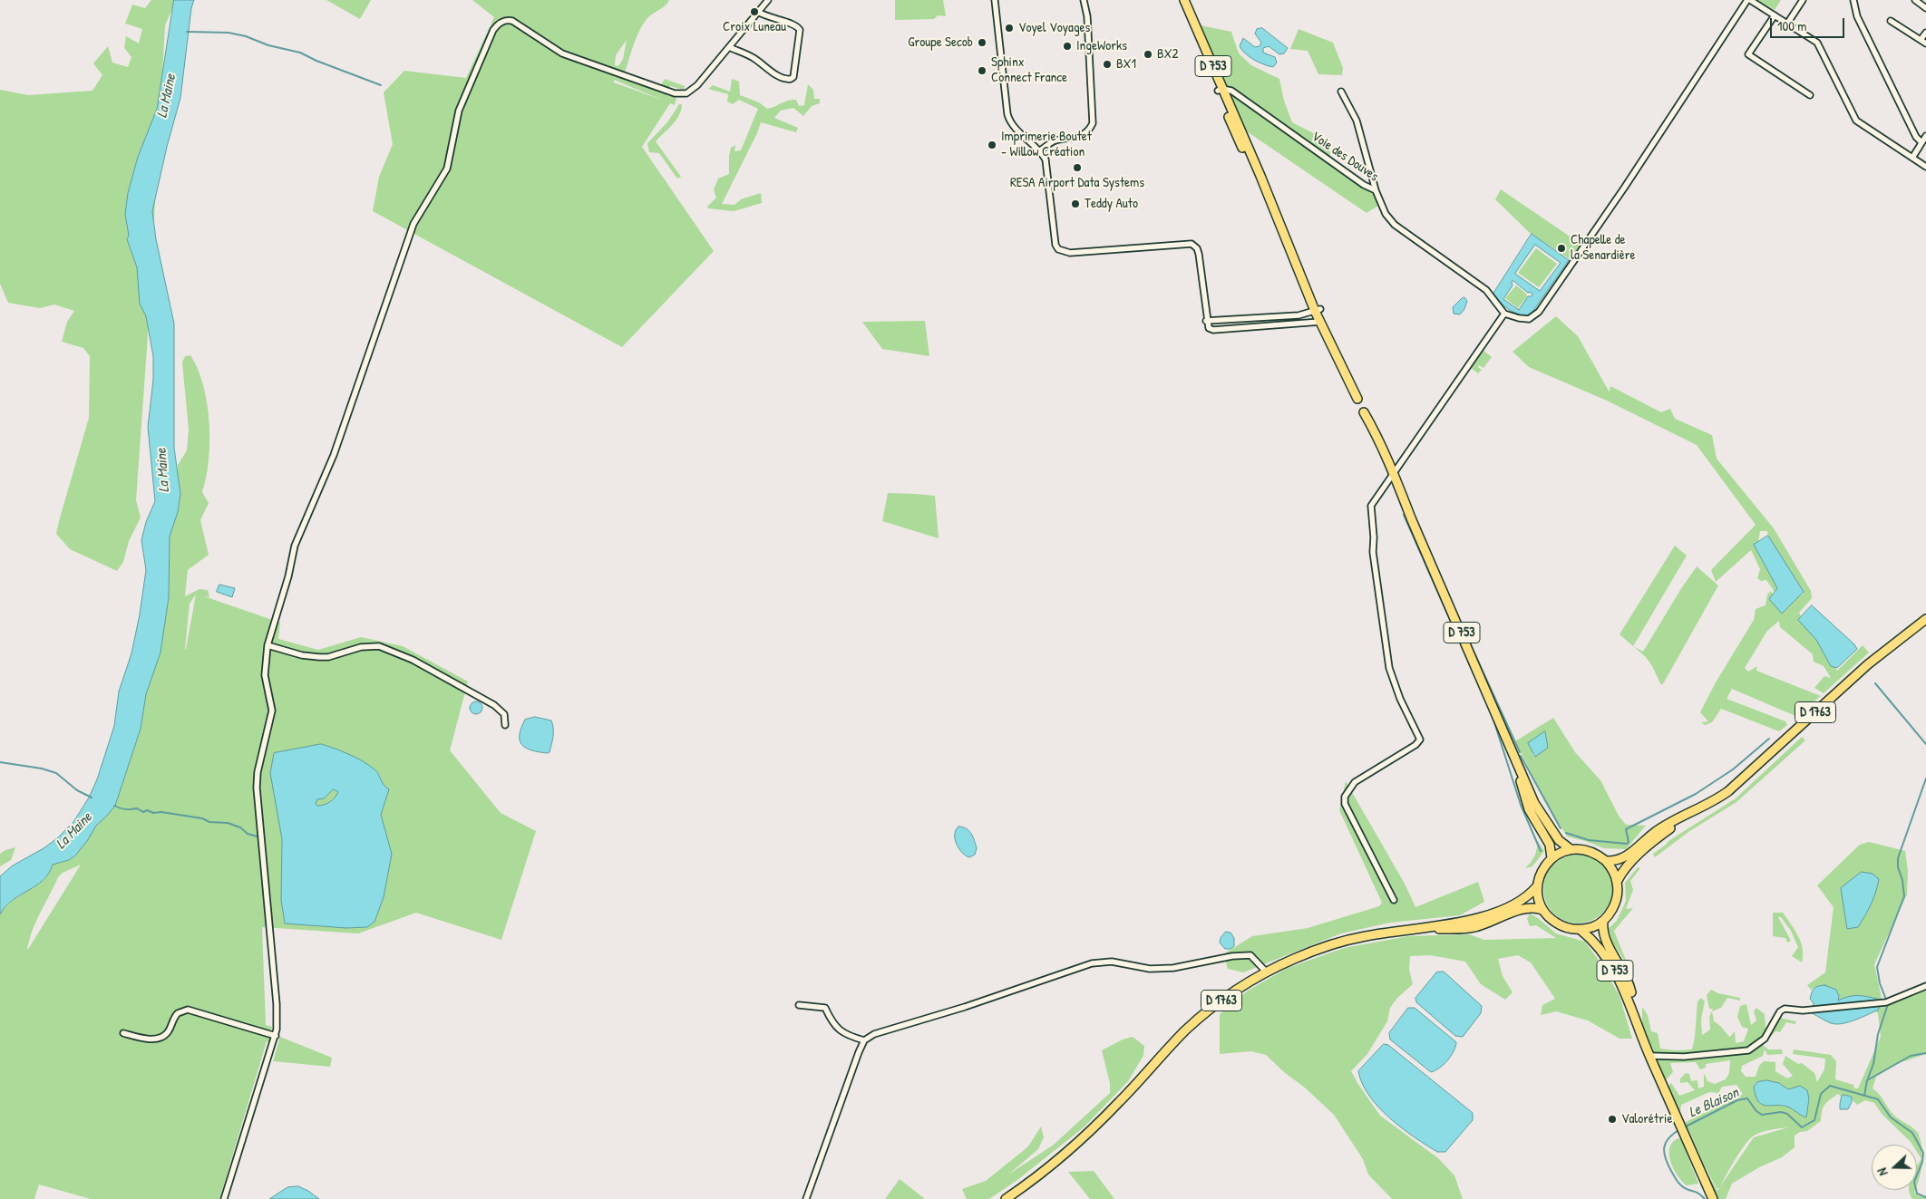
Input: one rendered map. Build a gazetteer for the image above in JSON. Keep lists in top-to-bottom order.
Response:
{
  "streets": {
    "main road": ["D 753", "D 1763"],
    "street": ["Voie des Douves"]
  },
  "crossings": [
    ["D 753", "Voie des Douves"],
    ["D 753", "D 1763"]
  ],
  "water": ["La Maine", "Le Blaison"],
  "places": [
    "Croix Luneau",
    "Voyel Voyages",
    "Groupe Secob",
    "IngeWorks",
    "BX2",
    "BX1",
    "Sphinx Connect France",
    "Imprimerie Boutet - Willow Création",
    "RESA Airport Data Systems",
    "Teddy Auto",
    "Chapelle de la Senardière",
    "Valorétrie"
  ],
  "scale_bar": "100 m",
  "north": "left"
}
